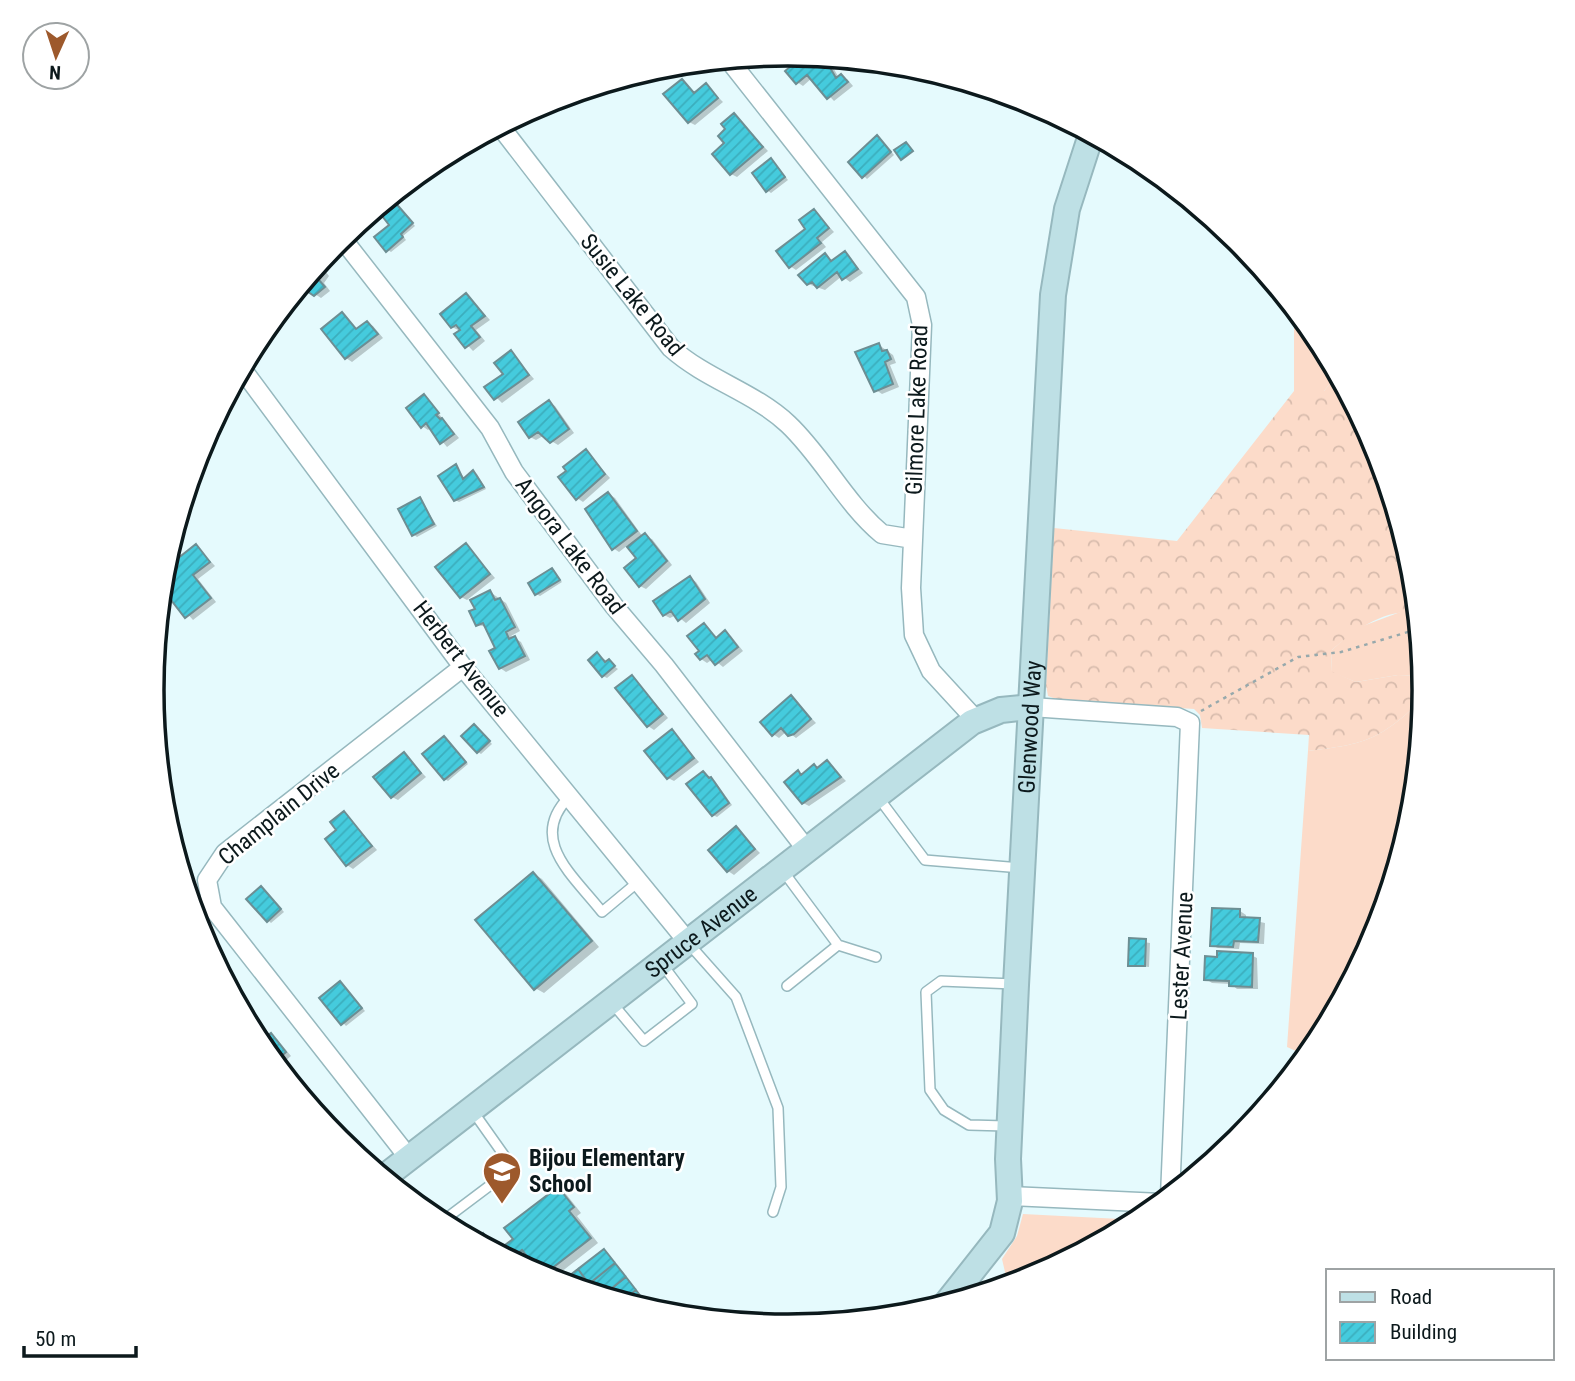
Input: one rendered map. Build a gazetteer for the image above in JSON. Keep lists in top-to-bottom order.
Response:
{
  "streets": {
    "street": [
      "Susie Lake Road",
      "Gilmore Lake Road",
      "Angora Lake Road",
      "Herbert Avenue",
      "Glenwood Way",
      "Champlain Drive",
      "Spruce Avenue",
      "Lester Avenue"
    ]
  },
  "crossings": [
    ["Susie Lake Road", "Gilmore Lake Road"],
    ["Gilmore Lake Road", "Spruce Avenue"],
    ["Angora Lake Road", "Spruce Avenue"],
    ["Herbert Avenue", "Champlain Drive"],
    ["Herbert Avenue", "Spruce Avenue"],
    ["Glenwood Way", "Spruce Avenue"],
    ["Champlain Drive", "Spruce Avenue"]
  ],
  "places": {
    "school or university": ["Bijou Elementary School"]
  },
  "legend": ["Road", "Building"],
  "scale_bar": "50 m",
  "north": "bottom"
}
